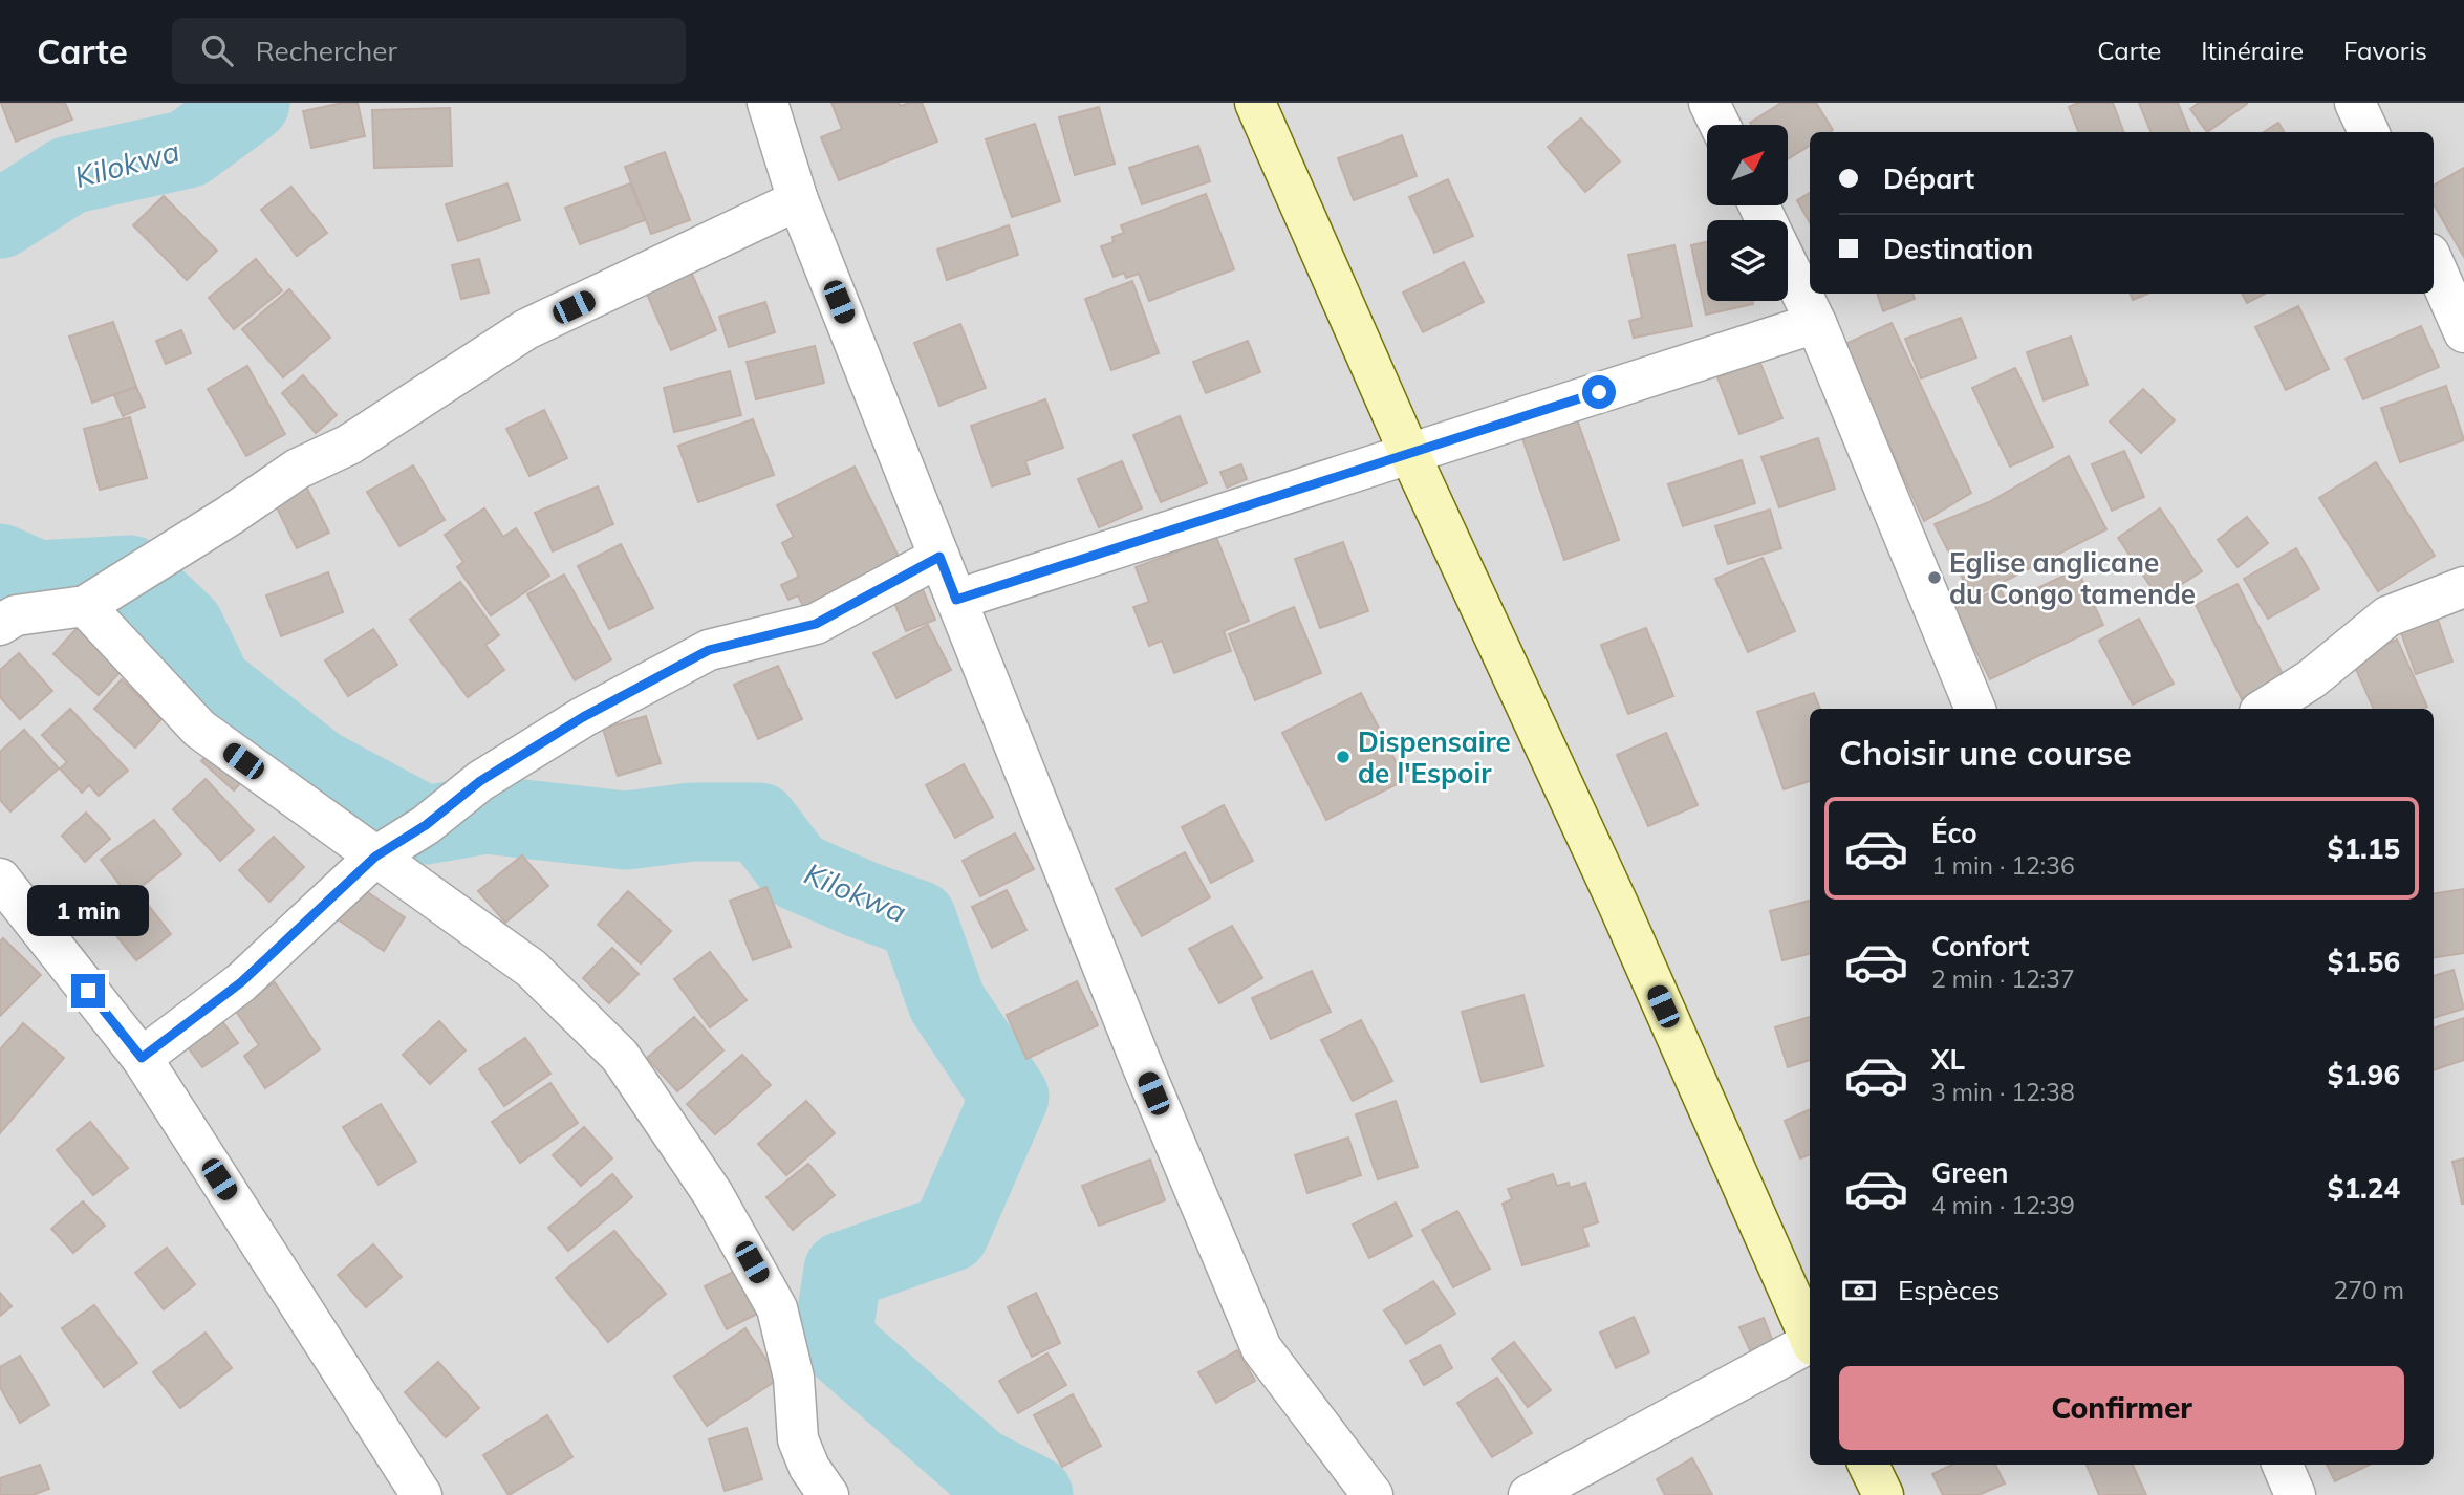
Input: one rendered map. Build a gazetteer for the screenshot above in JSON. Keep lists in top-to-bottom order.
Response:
{
  "water": ["Kilokwa"],
  "places": ["Eglise anglicane du Congo tamende", "Dispensaire de l'Espoir"],
  "north": "top right",
  "page": {
    "header": "Carte",
    "search": "Rechercher",
    "nav": ["Carte", "Itinéraire", "Favoris"],
    "banner": ["Départ", "Destination"],
    "heading": "Choisir une course",
    "list": [
      {
        "name": "Éco",
        "note": "1 min · 12:36",
        "value": "$1.15"
      },
      {
        "name": "Confort",
        "note": "2 min · 12:37",
        "value": "$1.56"
      },
      {
        "name": "XL",
        "note": "3 min · 12:38",
        "value": "$1.96"
      },
      {
        "name": "Green",
        "note": "4 min · 12:39",
        "value": "$1.24"
      }
    ],
    "bubble": "1 min",
    "pay": ["Espèces", "270 m"],
    "buttons": "Confirmer"
  }
}
